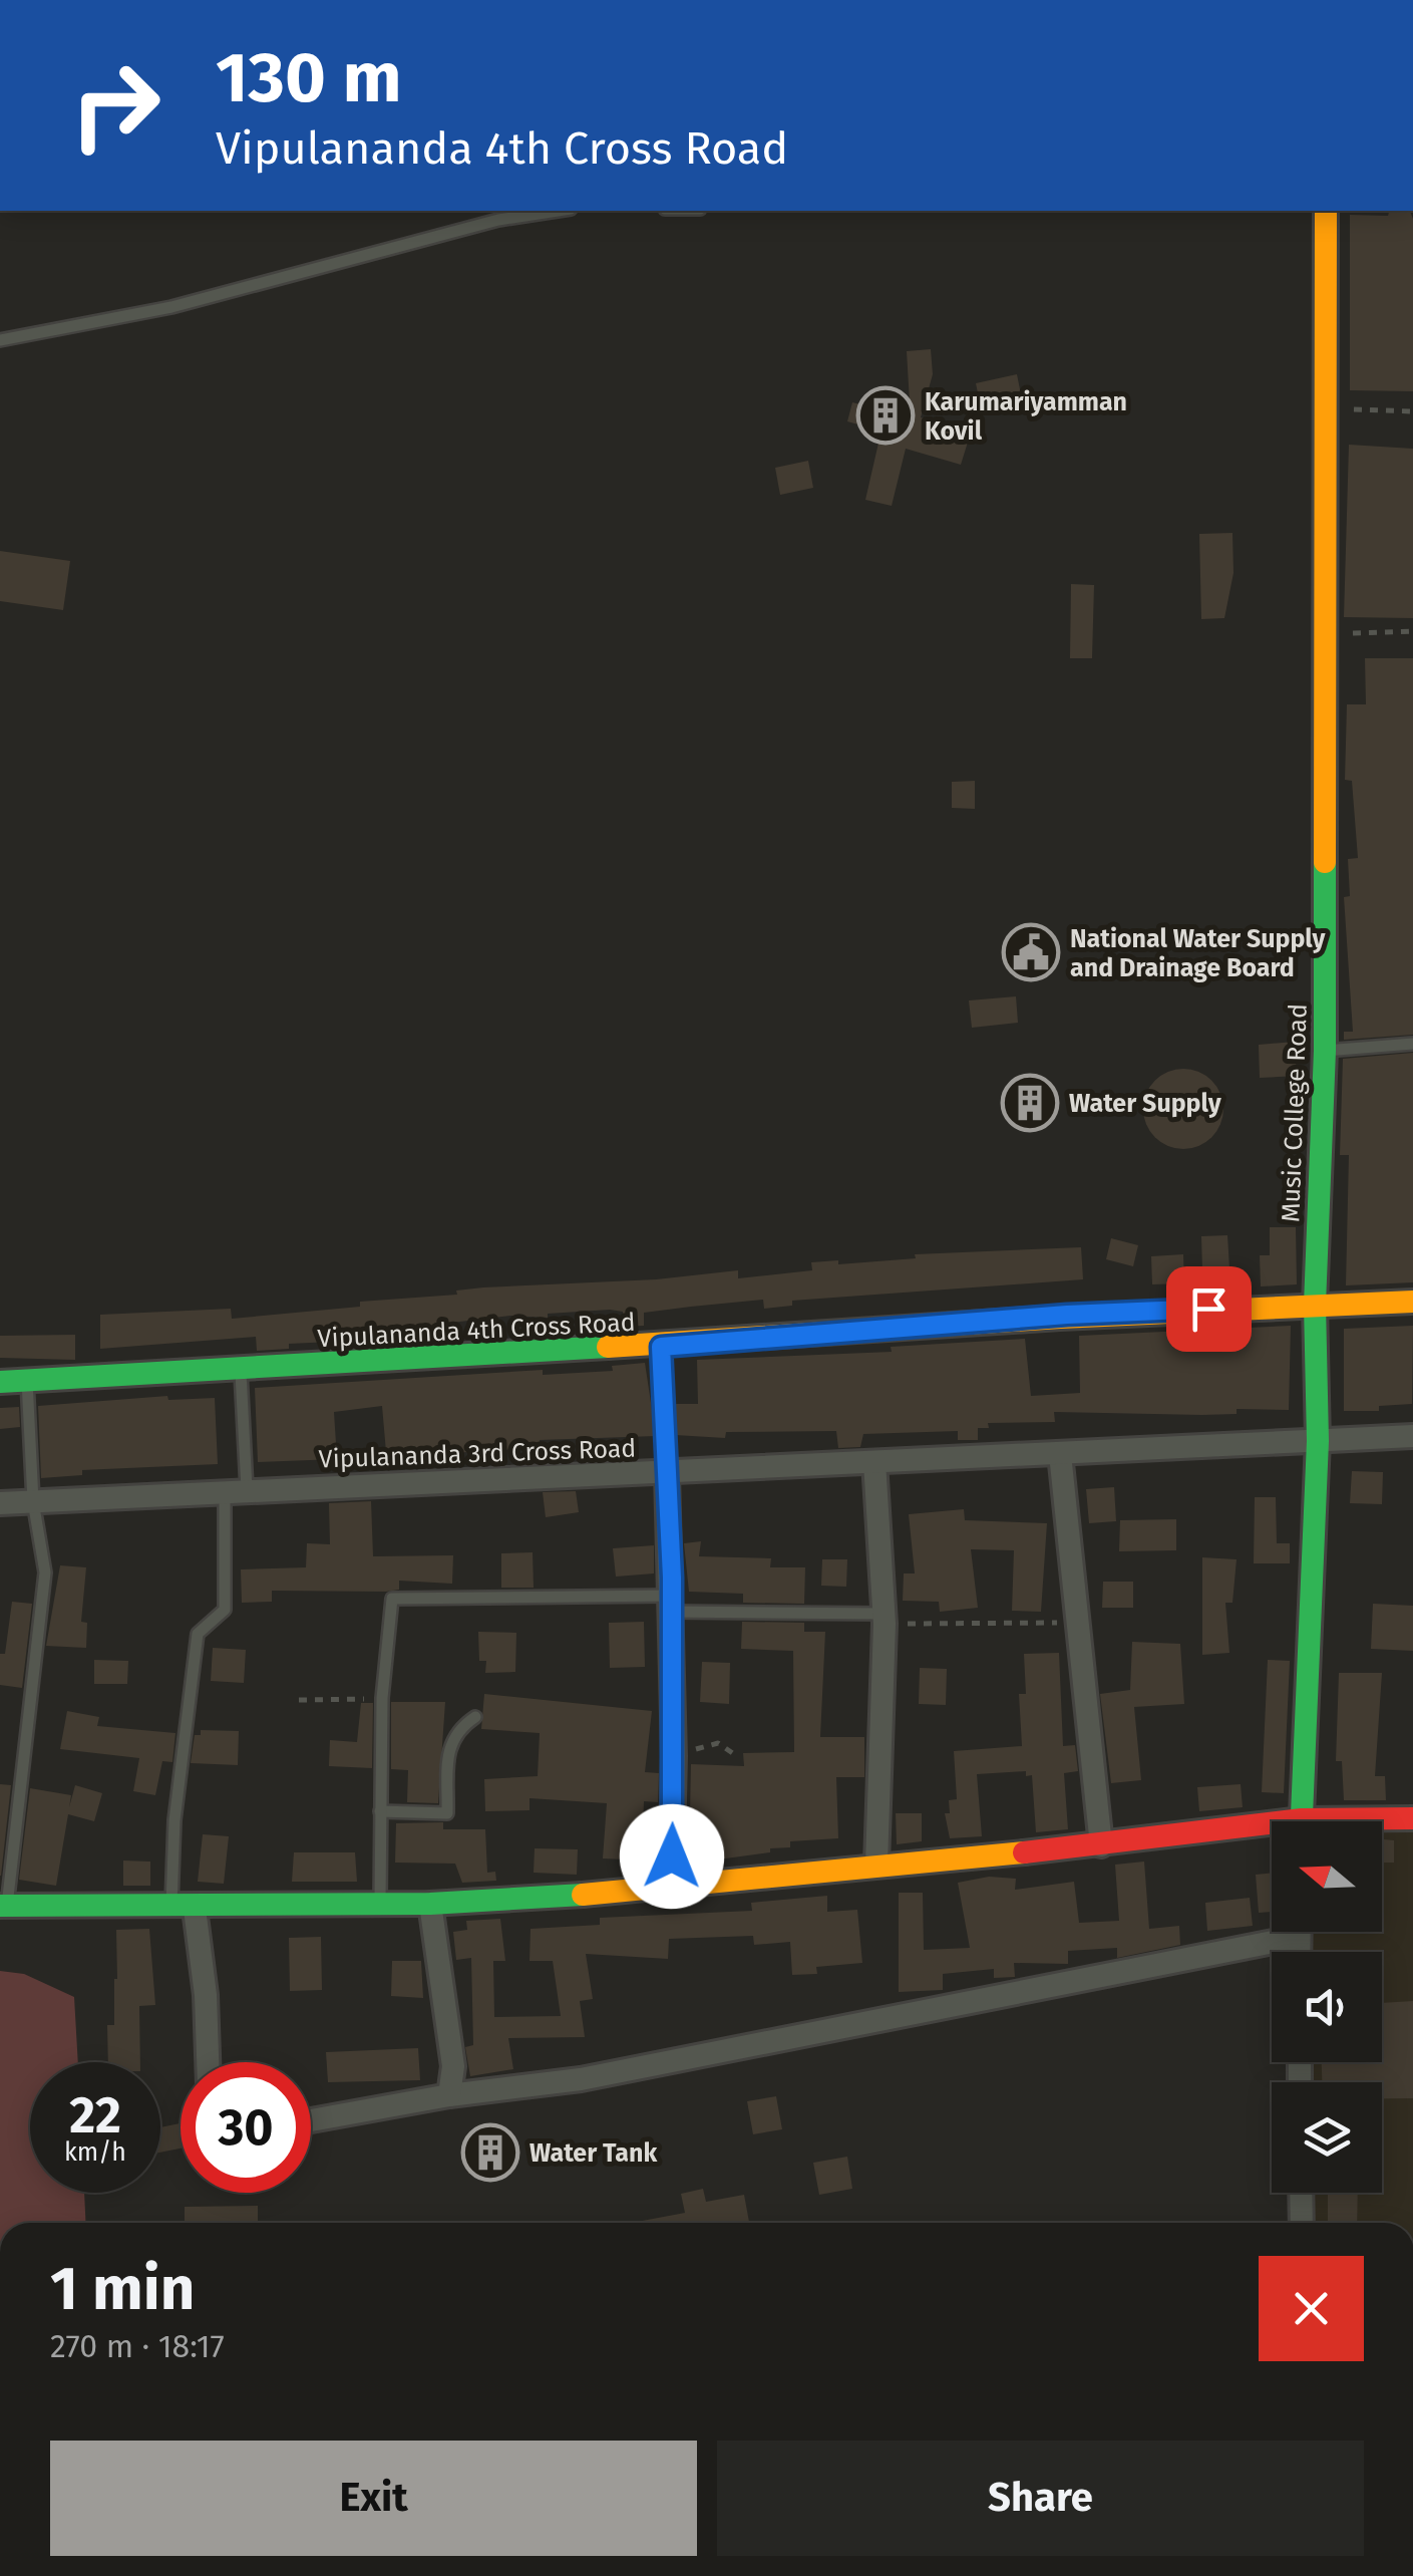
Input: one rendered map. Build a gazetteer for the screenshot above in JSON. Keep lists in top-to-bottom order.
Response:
{
  "streets": {
    "main road": ["Music College Road", "Vipulananda 4th Cross Road"],
    "street": ["Vipulananda 3rd Cross Road"]
  },
  "crossings": [
    ["Music College Road", "Vipulananda 4th Cross Road"],
    ["Music College Road", "Vipulananda 3rd Cross Road"]
  ],
  "places": {
    "building": ["Karumariyamman Kovil", "Water Supply", "Water Tank"],
    "public building": ["National Water Supply and Drainage Board"]
  },
  "north": "left",
  "page": {
    "turn": ["130 m", "Vipulananda 4th Cross Road"],
    "speed": "22 km/h",
    "limit": "30",
    "heading": ["1 min", "270 m · 18:17"],
    "buttons": ["Exit", "Share"]
  }
}
